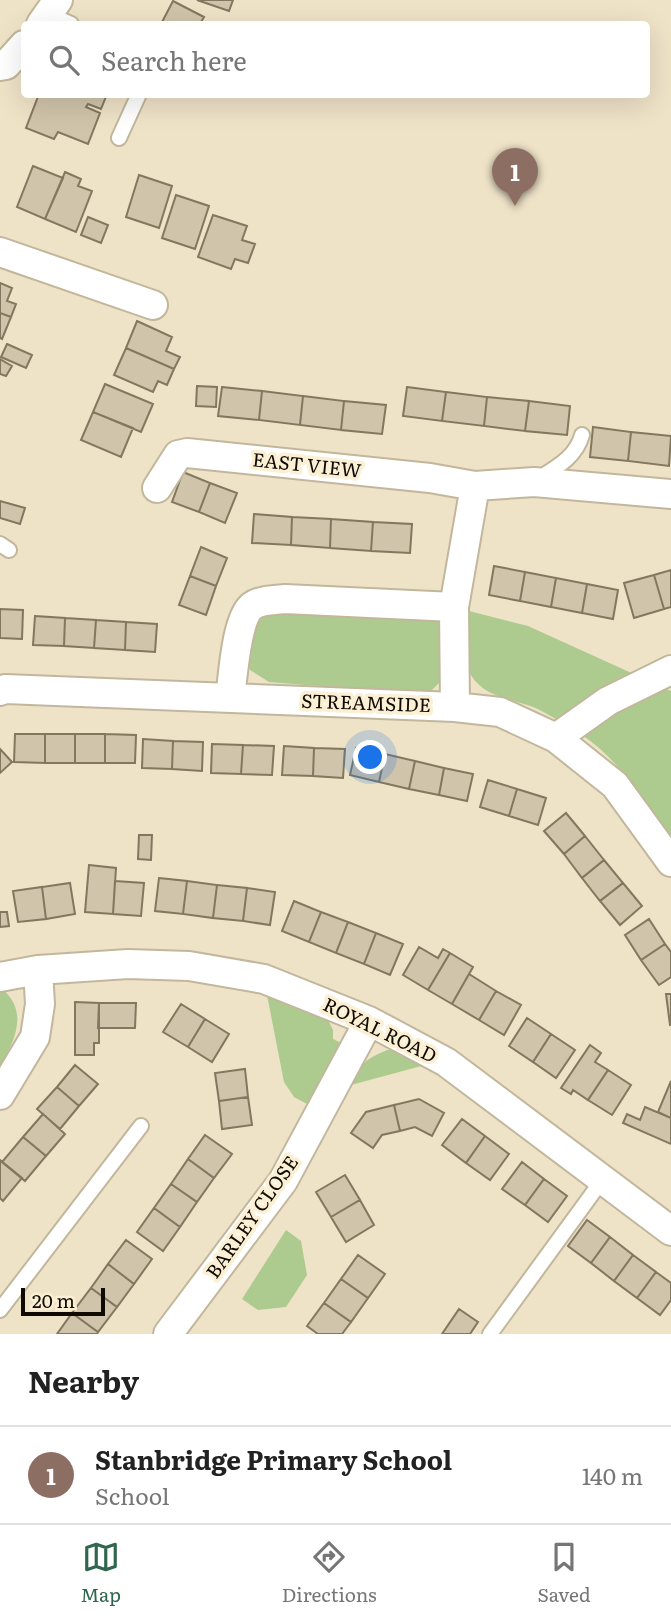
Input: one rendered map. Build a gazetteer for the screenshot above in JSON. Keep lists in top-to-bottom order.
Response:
{
  "streets": {
    "street": [
      "EAST VIEW",
      "STREAMSIDE",
      "ROYAL ROAD",
      "BARLEY CLOSE"
    ]
  },
  "crossings": [
    ["ROYAL ROAD", "BARLEY CLOSE"]
  ],
  "scale_bar": "20 m",
  "page": {
    "search": "Search here",
    "pins": "1",
    "scale": "20 m",
    "heading": "Nearby",
    "list": [
      {
        "mark": "1",
        "name": "Stanbridge Primary School",
        "note": "School",
        "value": "140 m"
      }
    ],
    "nav": ["Map", "Directions", "Saved"]
  }
}
